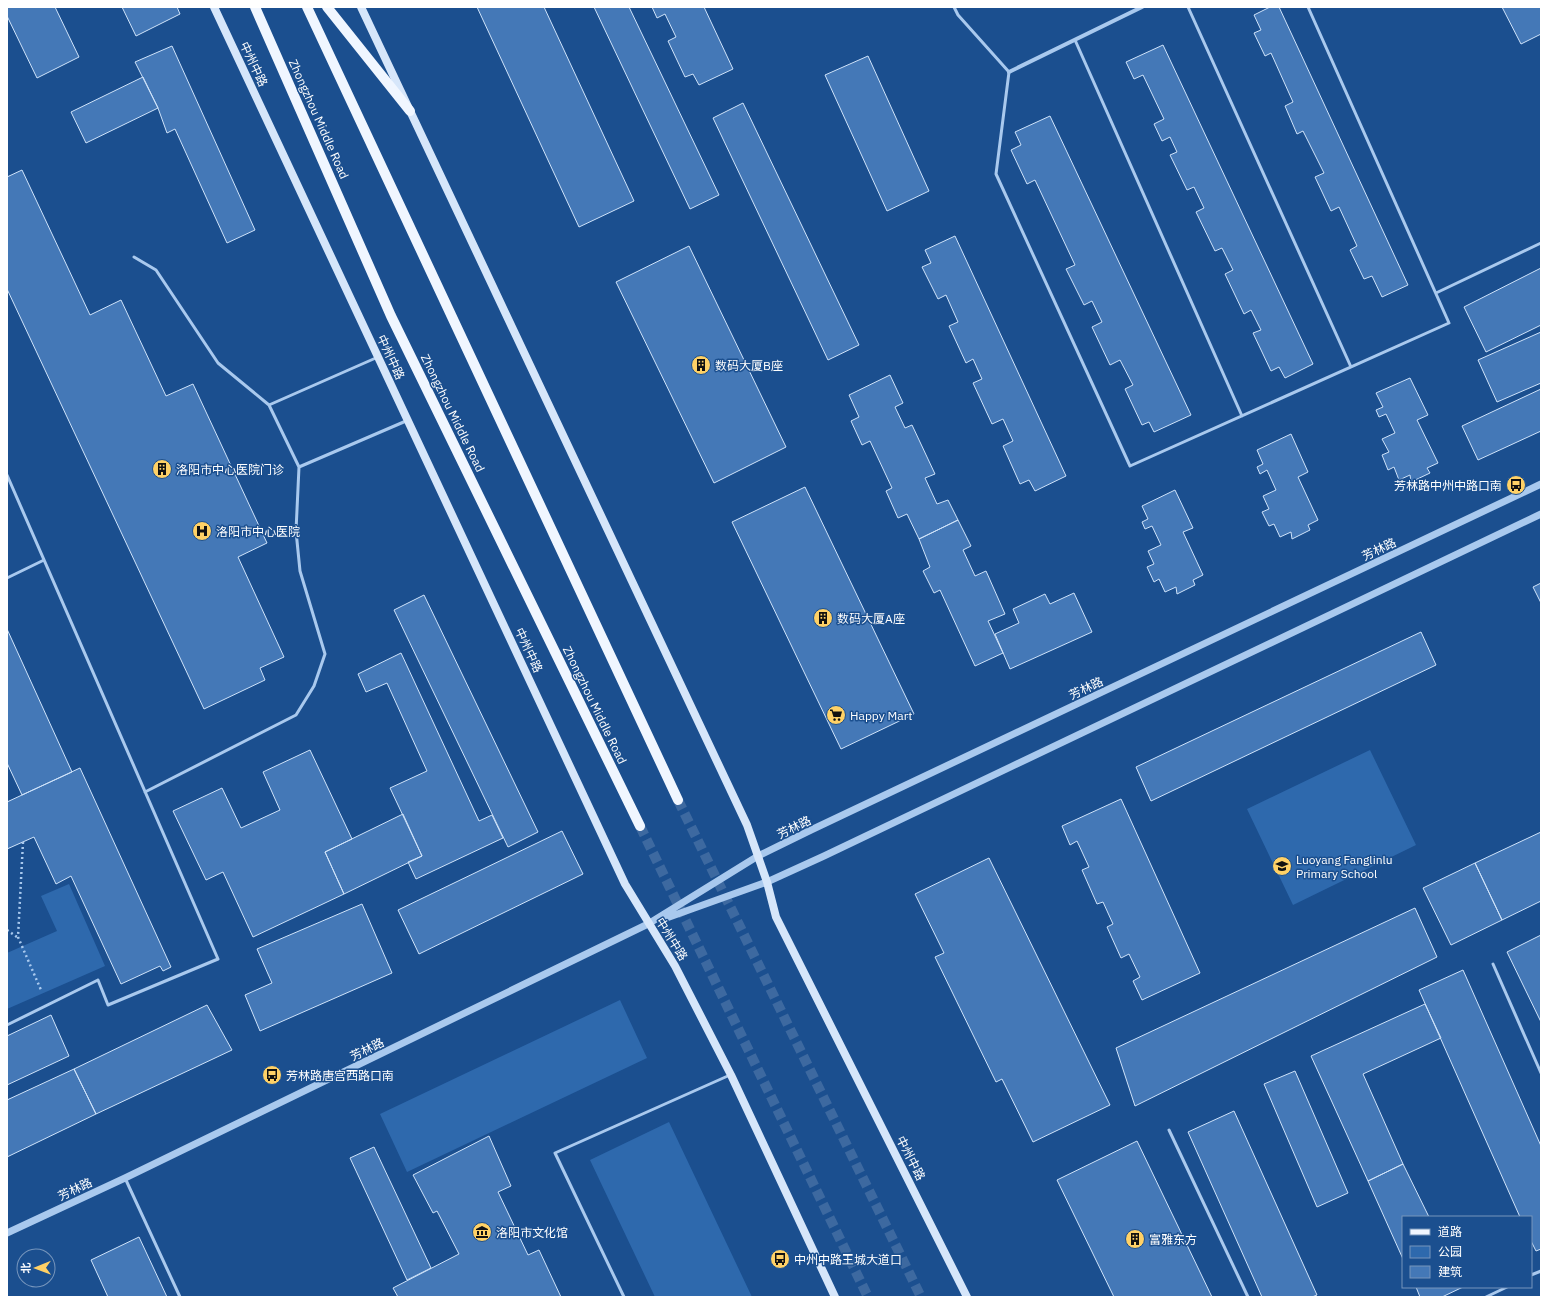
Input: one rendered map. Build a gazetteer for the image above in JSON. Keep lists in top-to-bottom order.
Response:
{
  "streets": {
    "main road": ["中州中路", "Zhongzhou Middle Road"],
    "street": ["芳林路"]
  },
  "crossings": [
    ["中州中路", "芳林路"]
  ],
  "places": {
    "building": [
      "数码大厦B座",
      "洛阳市中心医院门诊",
      "数码大厦A座",
      "富雅东方"
    ],
    "bus stop": ["芳林路中州中路口南", "芳林路唐宫西路口南", "中州中路王城大道口"],
    "hospital": ["洛阳市中心医院"],
    "supermarket": ["Happy Mart"],
    "school or university": ["Luoyang Fanglinlu Primary School"],
    "museum": ["洛阳市文化馆"]
  },
  "legend": ["道路", "公园", "建筑"],
  "north": "left"
}
